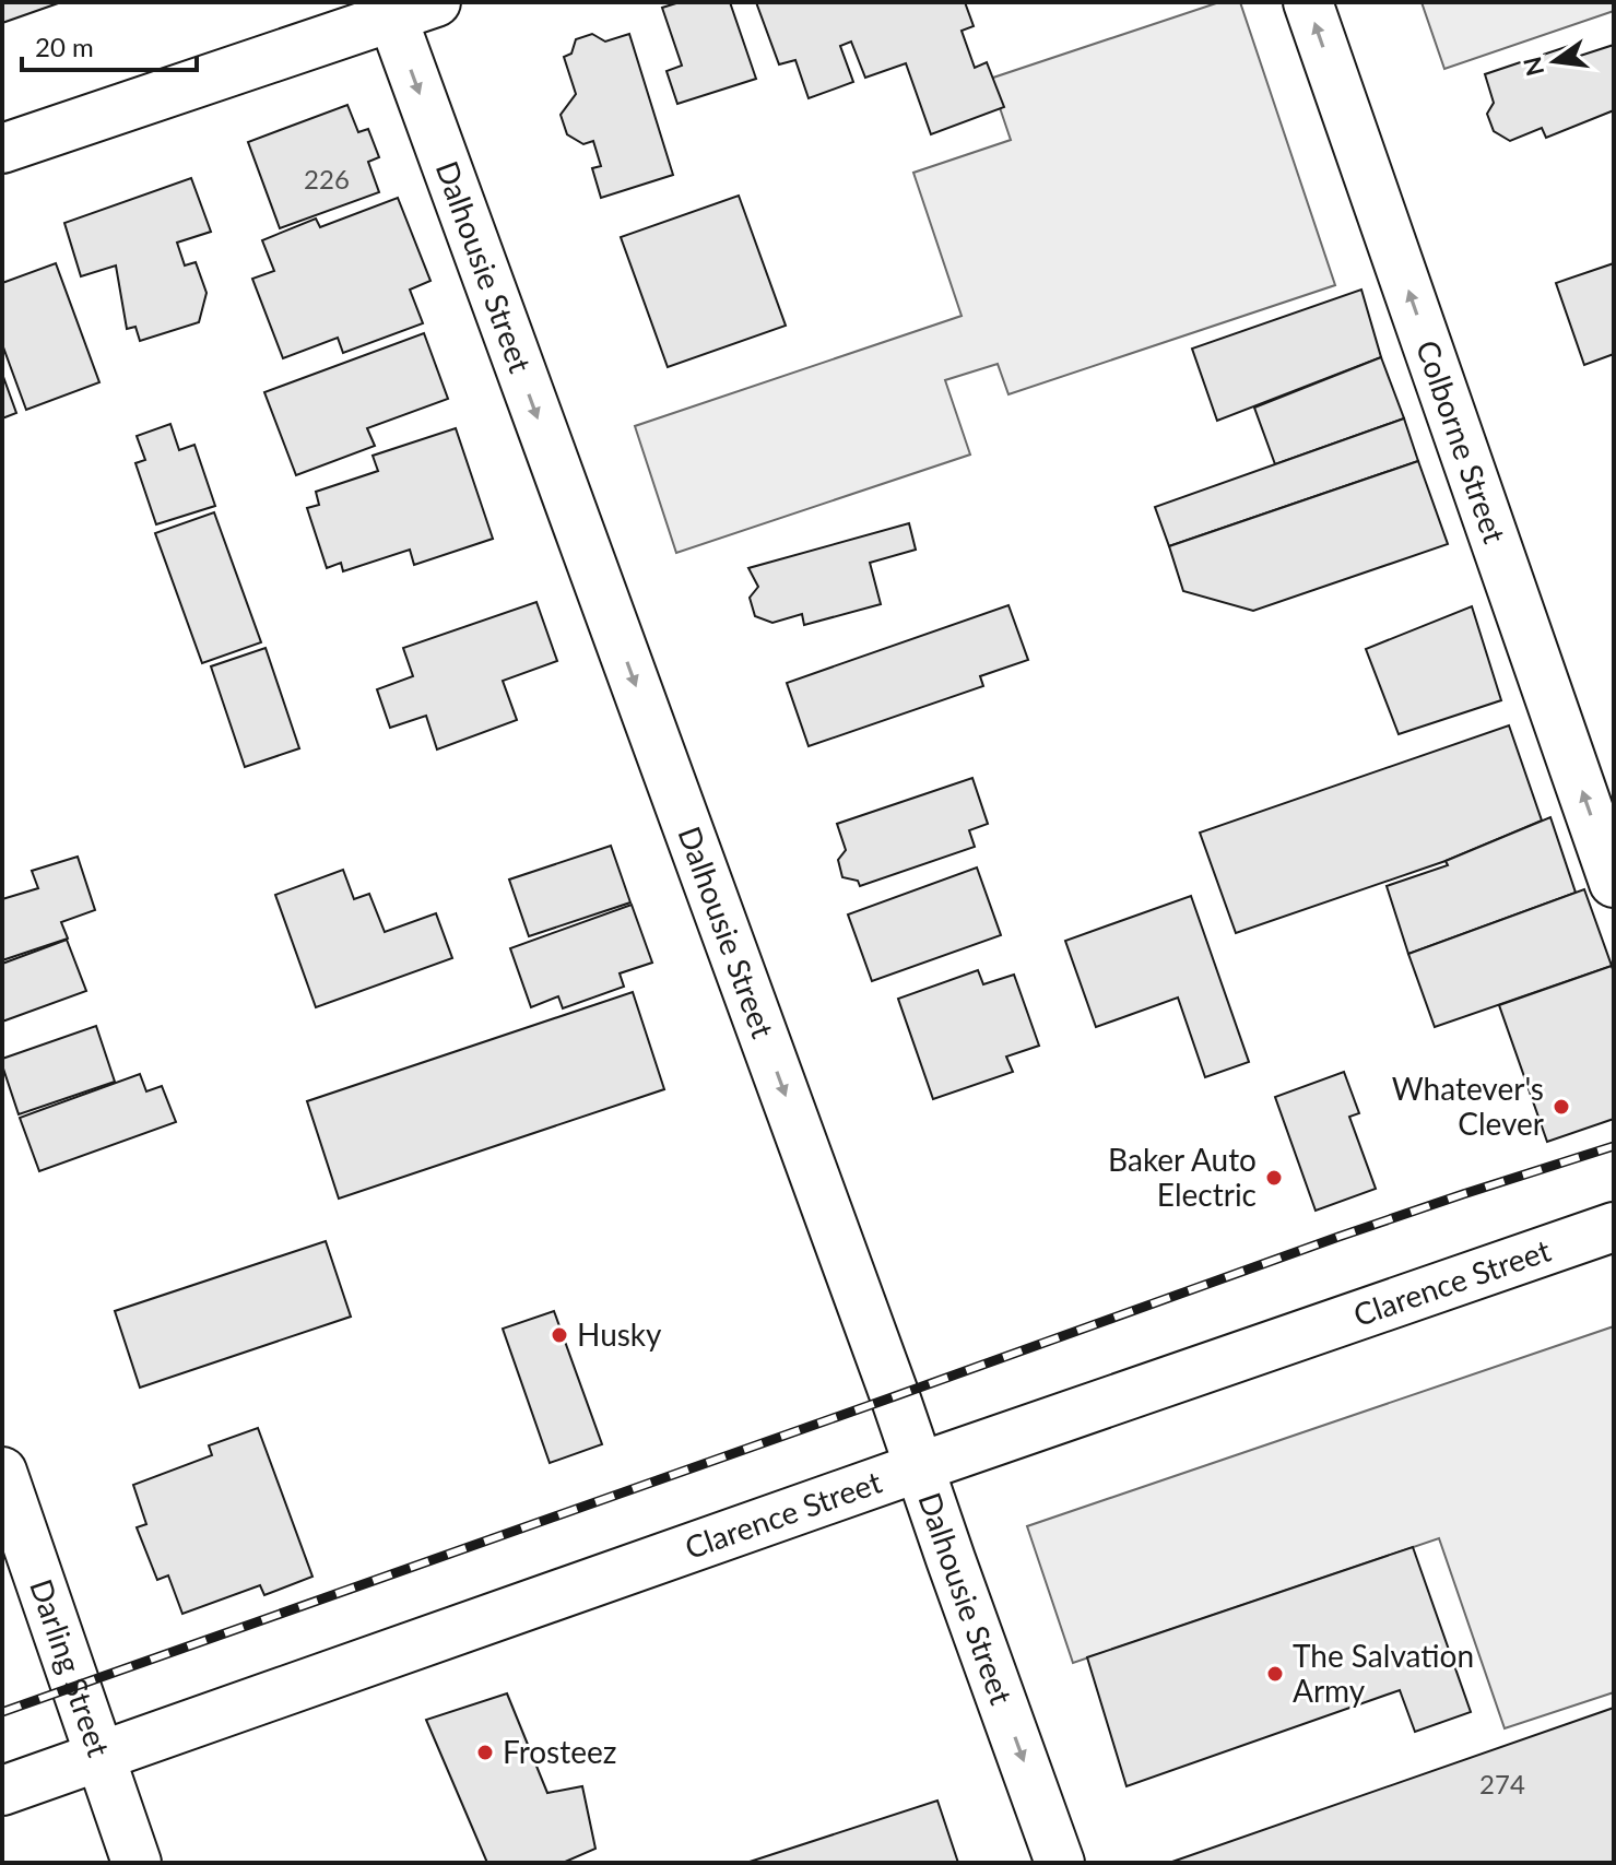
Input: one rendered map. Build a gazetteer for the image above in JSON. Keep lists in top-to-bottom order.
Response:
{
  "streets": {
    "main road": [
      "Dalhousie Street",
      "Colborne Street",
      "Clarence Street",
      "Darling Street"
    ]
  },
  "crossings": [
    ["Dalhousie Street", "Clarence Street"],
    ["Clarence Street", "Darling Street"]
  ],
  "one_way": ["Dalhousie Street", "Colborne Street"],
  "places": [
    "Whatever's Clever",
    "Baker Auto Electric",
    "Husky",
    "The Salvation Army",
    "Frosteez"
  ],
  "house_numbers": ["226", "274"],
  "scale_bar": "20 m",
  "north": "left"
}
